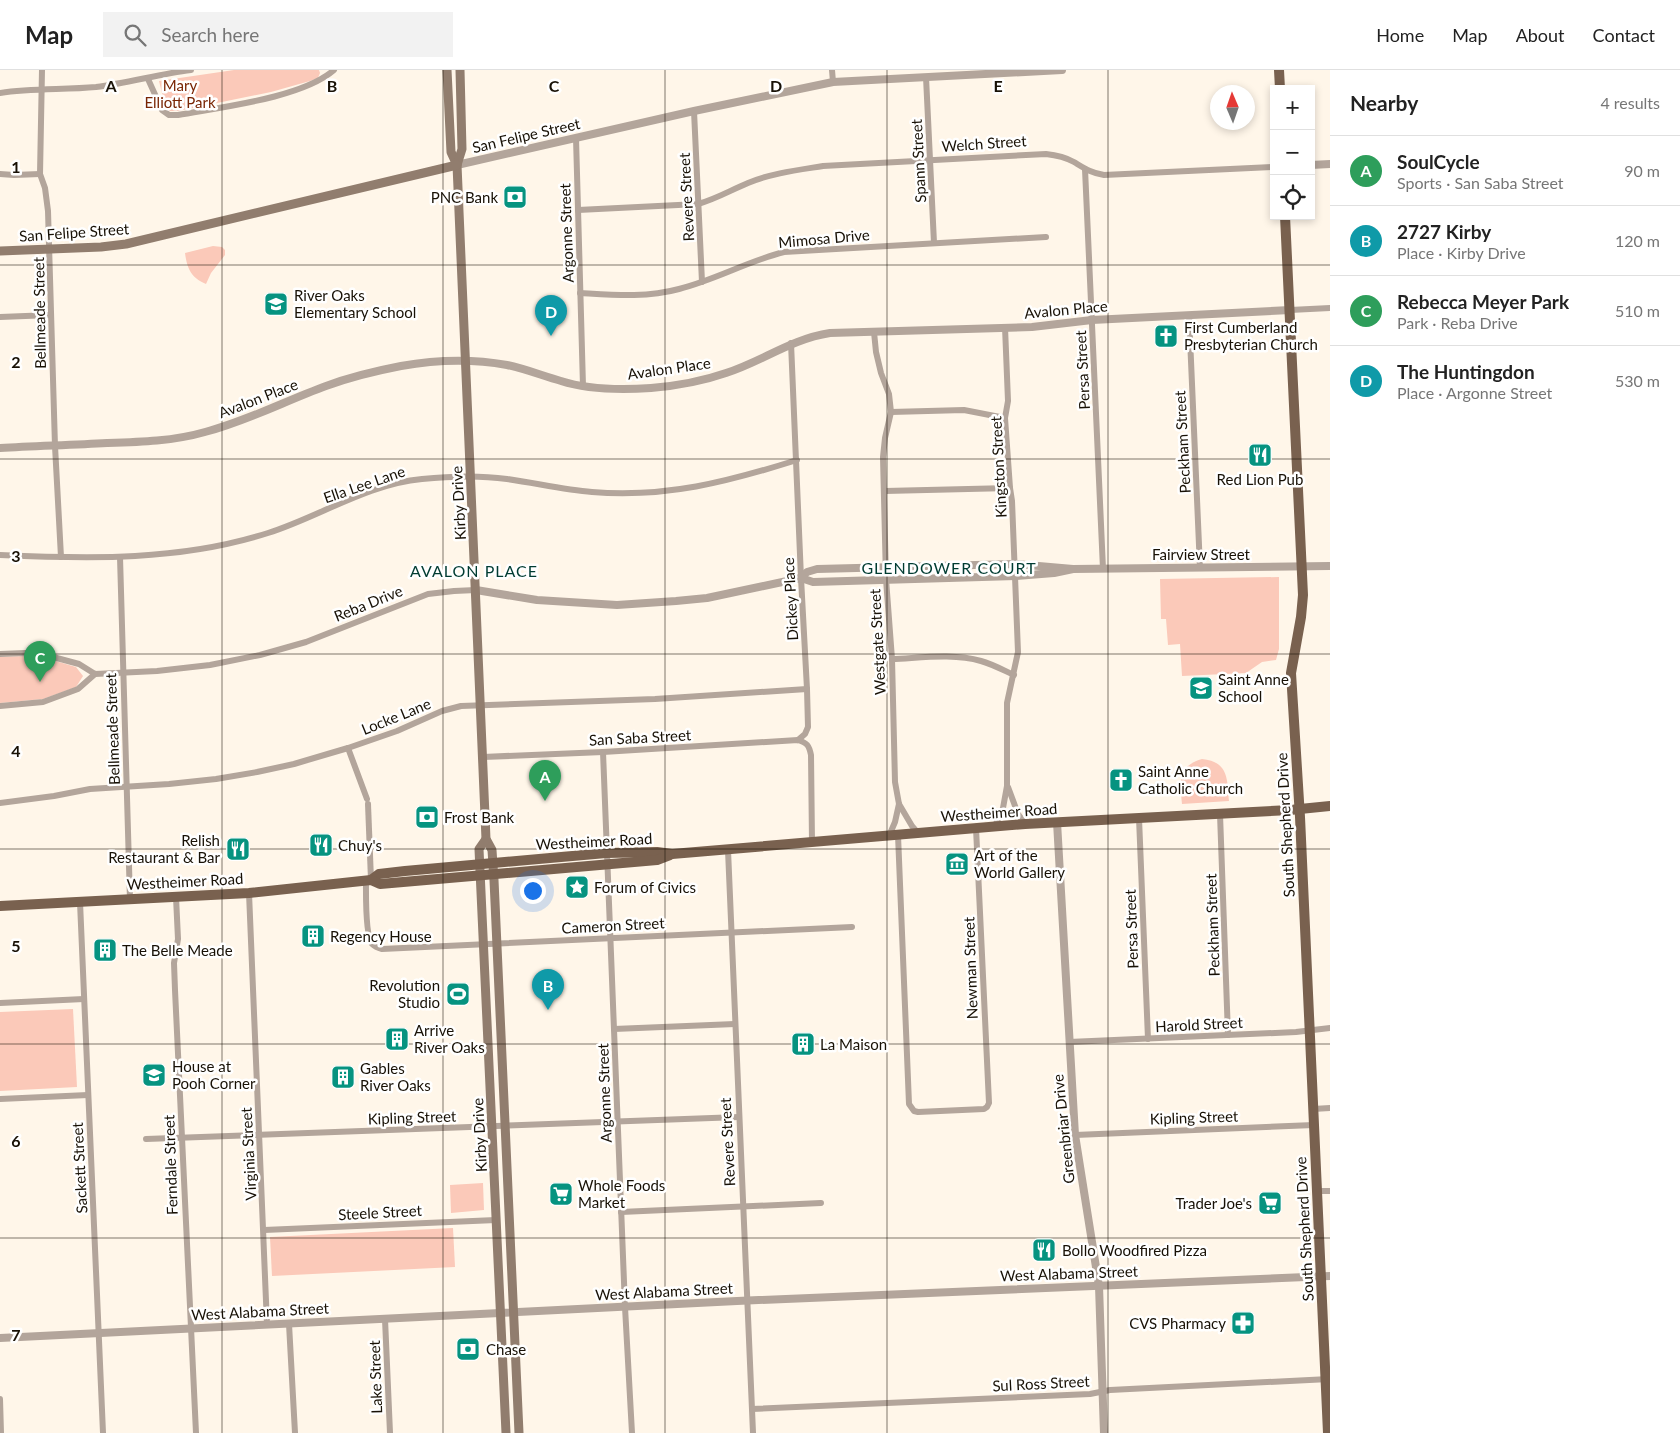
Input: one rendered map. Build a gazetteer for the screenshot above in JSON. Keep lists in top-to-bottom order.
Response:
{
  "streets": {
    "main road": [
      "San Felipe Street",
      "Kirby Drive",
      "Westheimer Road",
      "South Shepherd Drive"
    ],
    "street": [
      "Welch Street",
      "Spann Street",
      "Revere Street",
      "Argonne Street",
      "Mimosa Drive",
      "Avalon Place",
      "Bellmeade Street",
      "Persa Street",
      "Peckham Street",
      "Kingston Street",
      "Ella Lee Lane",
      "Fairview Street",
      "Dickey Place",
      "Reba Drive",
      "Westgate Street",
      "Locke Lane",
      "San Saba Street",
      "Cameron Street",
      "Newman Street",
      "Harold Street",
      "Kipling Street",
      "Greenbriar Drive",
      "Virginia Street",
      "Ferndale Street",
      "Sackett Street",
      "Steele Street",
      "West Alabama Street",
      "Lake Street",
      "Sul Ross Street"
    ]
  },
  "crossings": [
    ["San Felipe Street", "Spann Street"],
    ["San Felipe Street", "Revere Street"],
    ["San Felipe Street", "Argonne Street"],
    ["San Felipe Street", "Bellmeade Street"],
    ["San Felipe Street", "Kirby Drive"],
    ["Welch Street", "Spann Street"],
    ["Welch Street", "Revere Street"],
    ["Welch Street", "Argonne Street"],
    ["Welch Street", "Persa Street"],
    ["Spann Street", "Mimosa Drive"],
    ["Revere Street", "Mimosa Drive"],
    ["Revere Street", "Westheimer Road"],
    ["Revere Street", "Cameron Street"],
    ["Revere Street", "Kipling Street"],
    ["Revere Street", "West Alabama Street"],
    ["Revere Street", "Sul Ross Street"],
    ["Argonne Street", "Mimosa Drive"],
    ["Argonne Street", "Avalon Place"],
    ["Argonne Street", "San Saba Street"],
    ["Argonne Street", "Westheimer Road"],
    ["Argonne Street", "Cameron Street"],
    ["Argonne Street", "Kipling Street"],
    ["Argonne Street", "West Alabama Street"],
    ["Avalon Place", "Bellmeade Street"],
    ["Avalon Place", "Persa Street"],
    ["Avalon Place", "Peckham Street"],
    ["Avalon Place", "Kingston Street"],
    ["Avalon Place", "Kirby Drive"],
    ["Avalon Place", "Dickey Place"],
    ["Avalon Place", "Westgate Street"],
    ["Avalon Place", "South Shepherd Drive"],
    ["Bellmeade Street", "Ella Lee Lane"],
    ["Bellmeade Street", "Reba Drive"],
    ["Bellmeade Street", "Locke Lane"],
    ["Bellmeade Street", "Westheimer Road"],
    ["Persa Street", "Fairview Street"],
    ["Persa Street", "Westheimer Road"],
    ["Persa Street", "Harold Street"],
    ["Peckham Street", "Fairview Street"],
    ["Peckham Street", "Westheimer Road"],
    ["Peckham Street", "Harold Street"],
    ["Kingston Street", "Fairview Street"],
    ["Ella Lee Lane", "Kirby Drive"],
    ["Ella Lee Lane", "Dickey Place"],
    ["Kirby Drive", "Reba Drive"],
    ["Kirby Drive", "Locke Lane"],
    ["Kirby Drive", "San Saba Street"],
    ["Kirby Drive", "Westheimer Road"],
    ["Kirby Drive", "Cameron Street"],
    ["Kirby Drive", "Kipling Street"],
    ["Kirby Drive", "Steele Street"],
    ["Kirby Drive", "West Alabama Street"],
    ["Fairview Street", "Reba Drive"],
    ["Fairview Street", "Westgate Street"],
    ["Fairview Street", "South Shepherd Drive"],
    ["Dickey Place", "Reba Drive"],
    ["Dickey Place", "Locke Lane"],
    ["Dickey Place", "San Saba Street"],
    ["Reba Drive", "Westgate Street"],
    ["Westgate Street", "Westheimer Road"],
    ["Westgate Street", "Newman Street"],
    ["Westheimer Road", "South Shepherd Drive"],
    ["Westheimer Road", "Cameron Street"],
    ["Westheimer Road", "Newman Street"],
    ["Westheimer Road", "Greenbriar Drive"],
    ["Westheimer Road", "Virginia Street"],
    ["Westheimer Road", "Ferndale Street"],
    ["Westheimer Road", "Sackett Street"],
    ["South Shepherd Drive", "Harold Street"],
    ["South Shepherd Drive", "Kipling Street"],
    ["South Shepherd Drive", "West Alabama Street"],
    ["South Shepherd Drive", "Sul Ross Street"],
    ["Harold Street", "Greenbriar Drive"],
    ["Kipling Street", "Greenbriar Drive"],
    ["Kipling Street", "Virginia Street"],
    ["Kipling Street", "Ferndale Street"],
    ["Greenbriar Drive", "West Alabama Street"],
    ["Greenbriar Drive", "Sul Ross Street"],
    ["Virginia Street", "Steele Street"],
    ["Virginia Street", "West Alabama Street"],
    ["Ferndale Street", "West Alabama Street"],
    ["Sackett Street", "West Alabama Street"],
    ["West Alabama Street", "Lake Street"]
  ],
  "districts": ["GLENDOWER COURT", "AVALON PLACE"],
  "parks": ["Mary Elliott Park"],
  "places": {
    "bank": ["PNC Bank", "Frost Bank", "Chase"],
    "school or university": ["River Oaks Elementary School", "Saint Anne School", "House at Pooh Corner"],
    "church": ["First Cumberland Presbyterian Church", "Saint Anne Catholic Church"],
    "restaurant": [
      "Red Lion Pub",
      "Chuy's",
      "Relish Restaurant & Bar",
      "Bollo Woodfired Pizza"
    ],
    "museum": ["Art of the World Gallery"],
    "place": ["Forum of Civics"],
    "building": [
      "Regency House",
      "The Belle Meade",
      "Arrive River Oaks",
      "La Maison",
      "Gables River Oaks"
    ],
    "sports": ["Revolution Studio"],
    "supermarket": ["Whole Foods Market", "Trader Joe's"],
    "pharmacy": ["CVS Pharmacy"]
  },
  "north": "top",
  "page": {
    "header": "Map",
    "search": "Search here",
    "nav": [
      "Home",
      "Map",
      "About",
      "Contact"
    ],
    "heading": ["Nearby", "4 results"],
    "map_buttons": ["+", "−"],
    "list": [
      {
        "mark": "A",
        "name": "SoulCycle",
        "note": "Sports · San Saba Street",
        "value": "90 m"
      },
      {
        "mark": "B",
        "name": "2727 Kirby",
        "note": "Place · Kirby Drive",
        "value": "120 m"
      },
      {
        "mark": "C",
        "name": "Rebecca Meyer Park",
        "note": "Park · Reba Drive",
        "value": "510 m"
      },
      {
        "mark": "D",
        "name": "The Huntingdon",
        "note": "Place · Argonne Street",
        "value": "530 m"
      }
    ],
    "pins": [
      "D",
      "C",
      "A",
      "B"
    ]
  },
  "grid": {
    "columns": [
      "A",
      "B",
      "C",
      "D",
      "E"
    ],
    "rows": [
      "1",
      "2",
      "3",
      "4",
      "5",
      "6",
      "7"
    ]
  }
}
